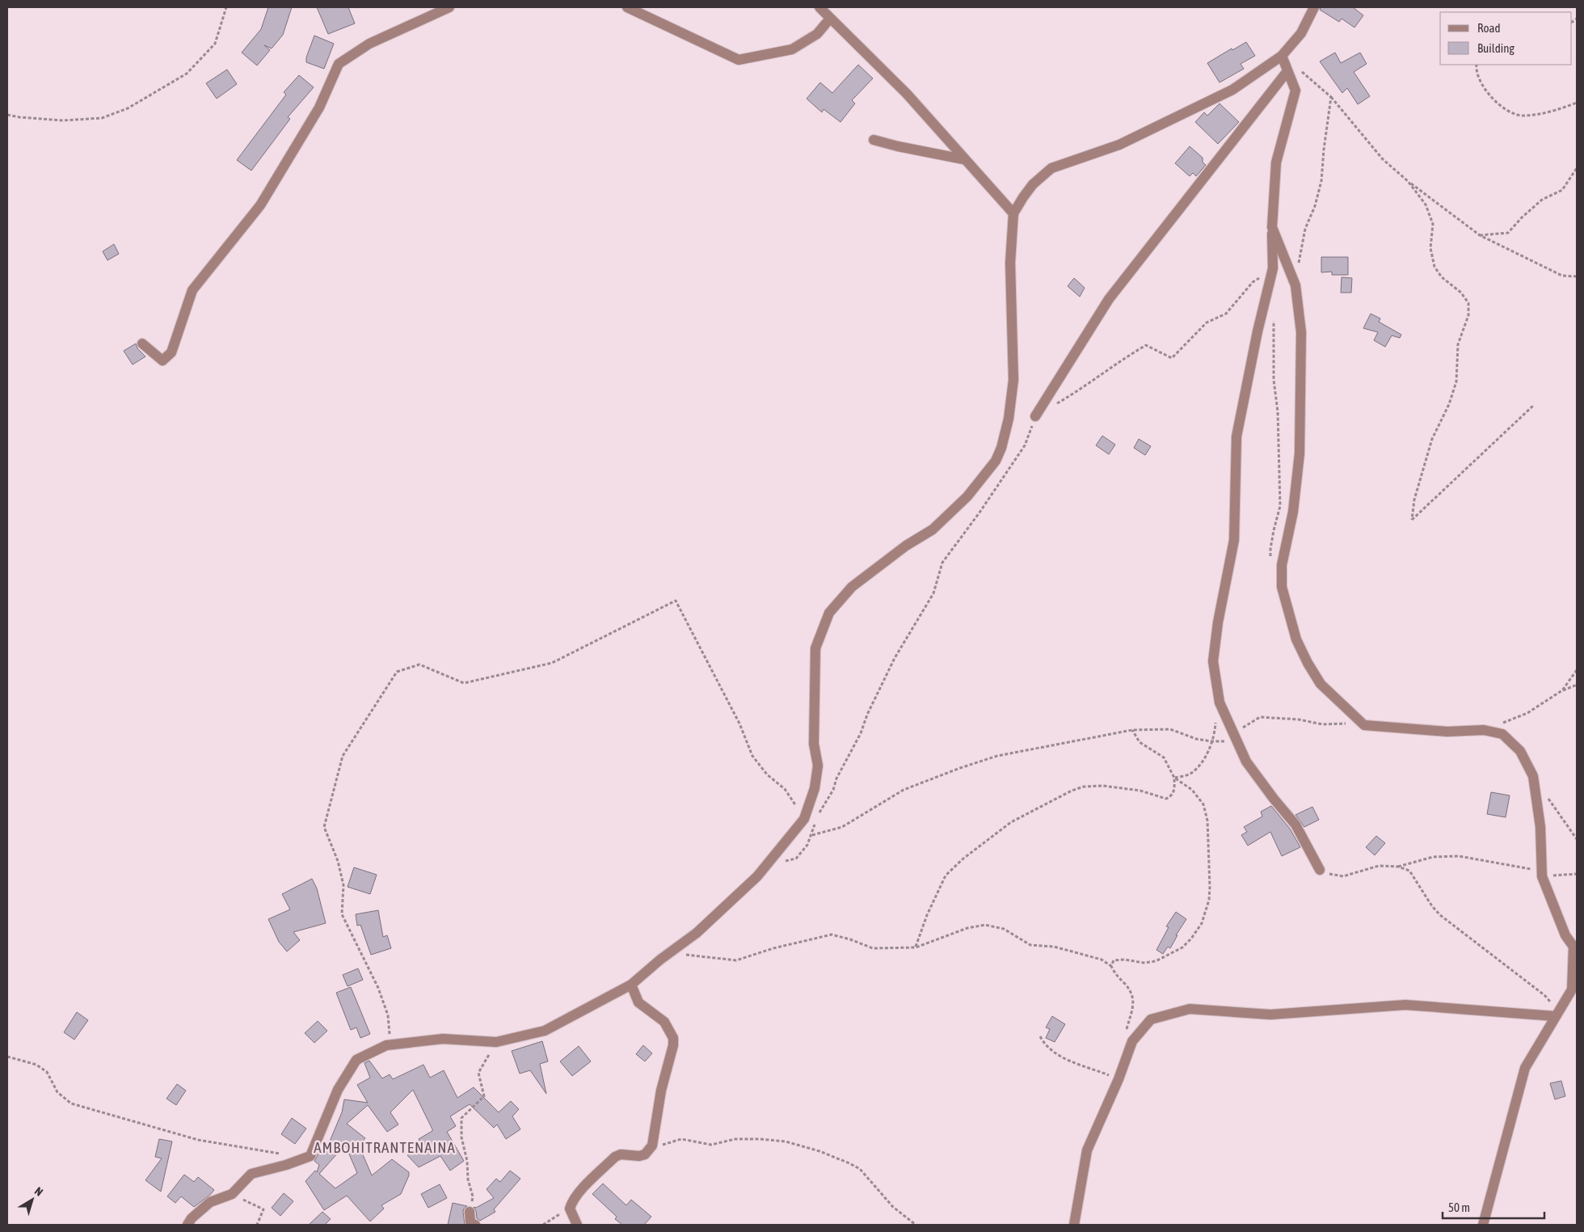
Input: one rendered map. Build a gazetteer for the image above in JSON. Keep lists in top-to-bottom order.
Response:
{
  "districts": ["AMBOHITRANTENAINA"],
  "legend": ["Road", "Building"],
  "scale_bar": "50 m",
  "north": "top right"
}
